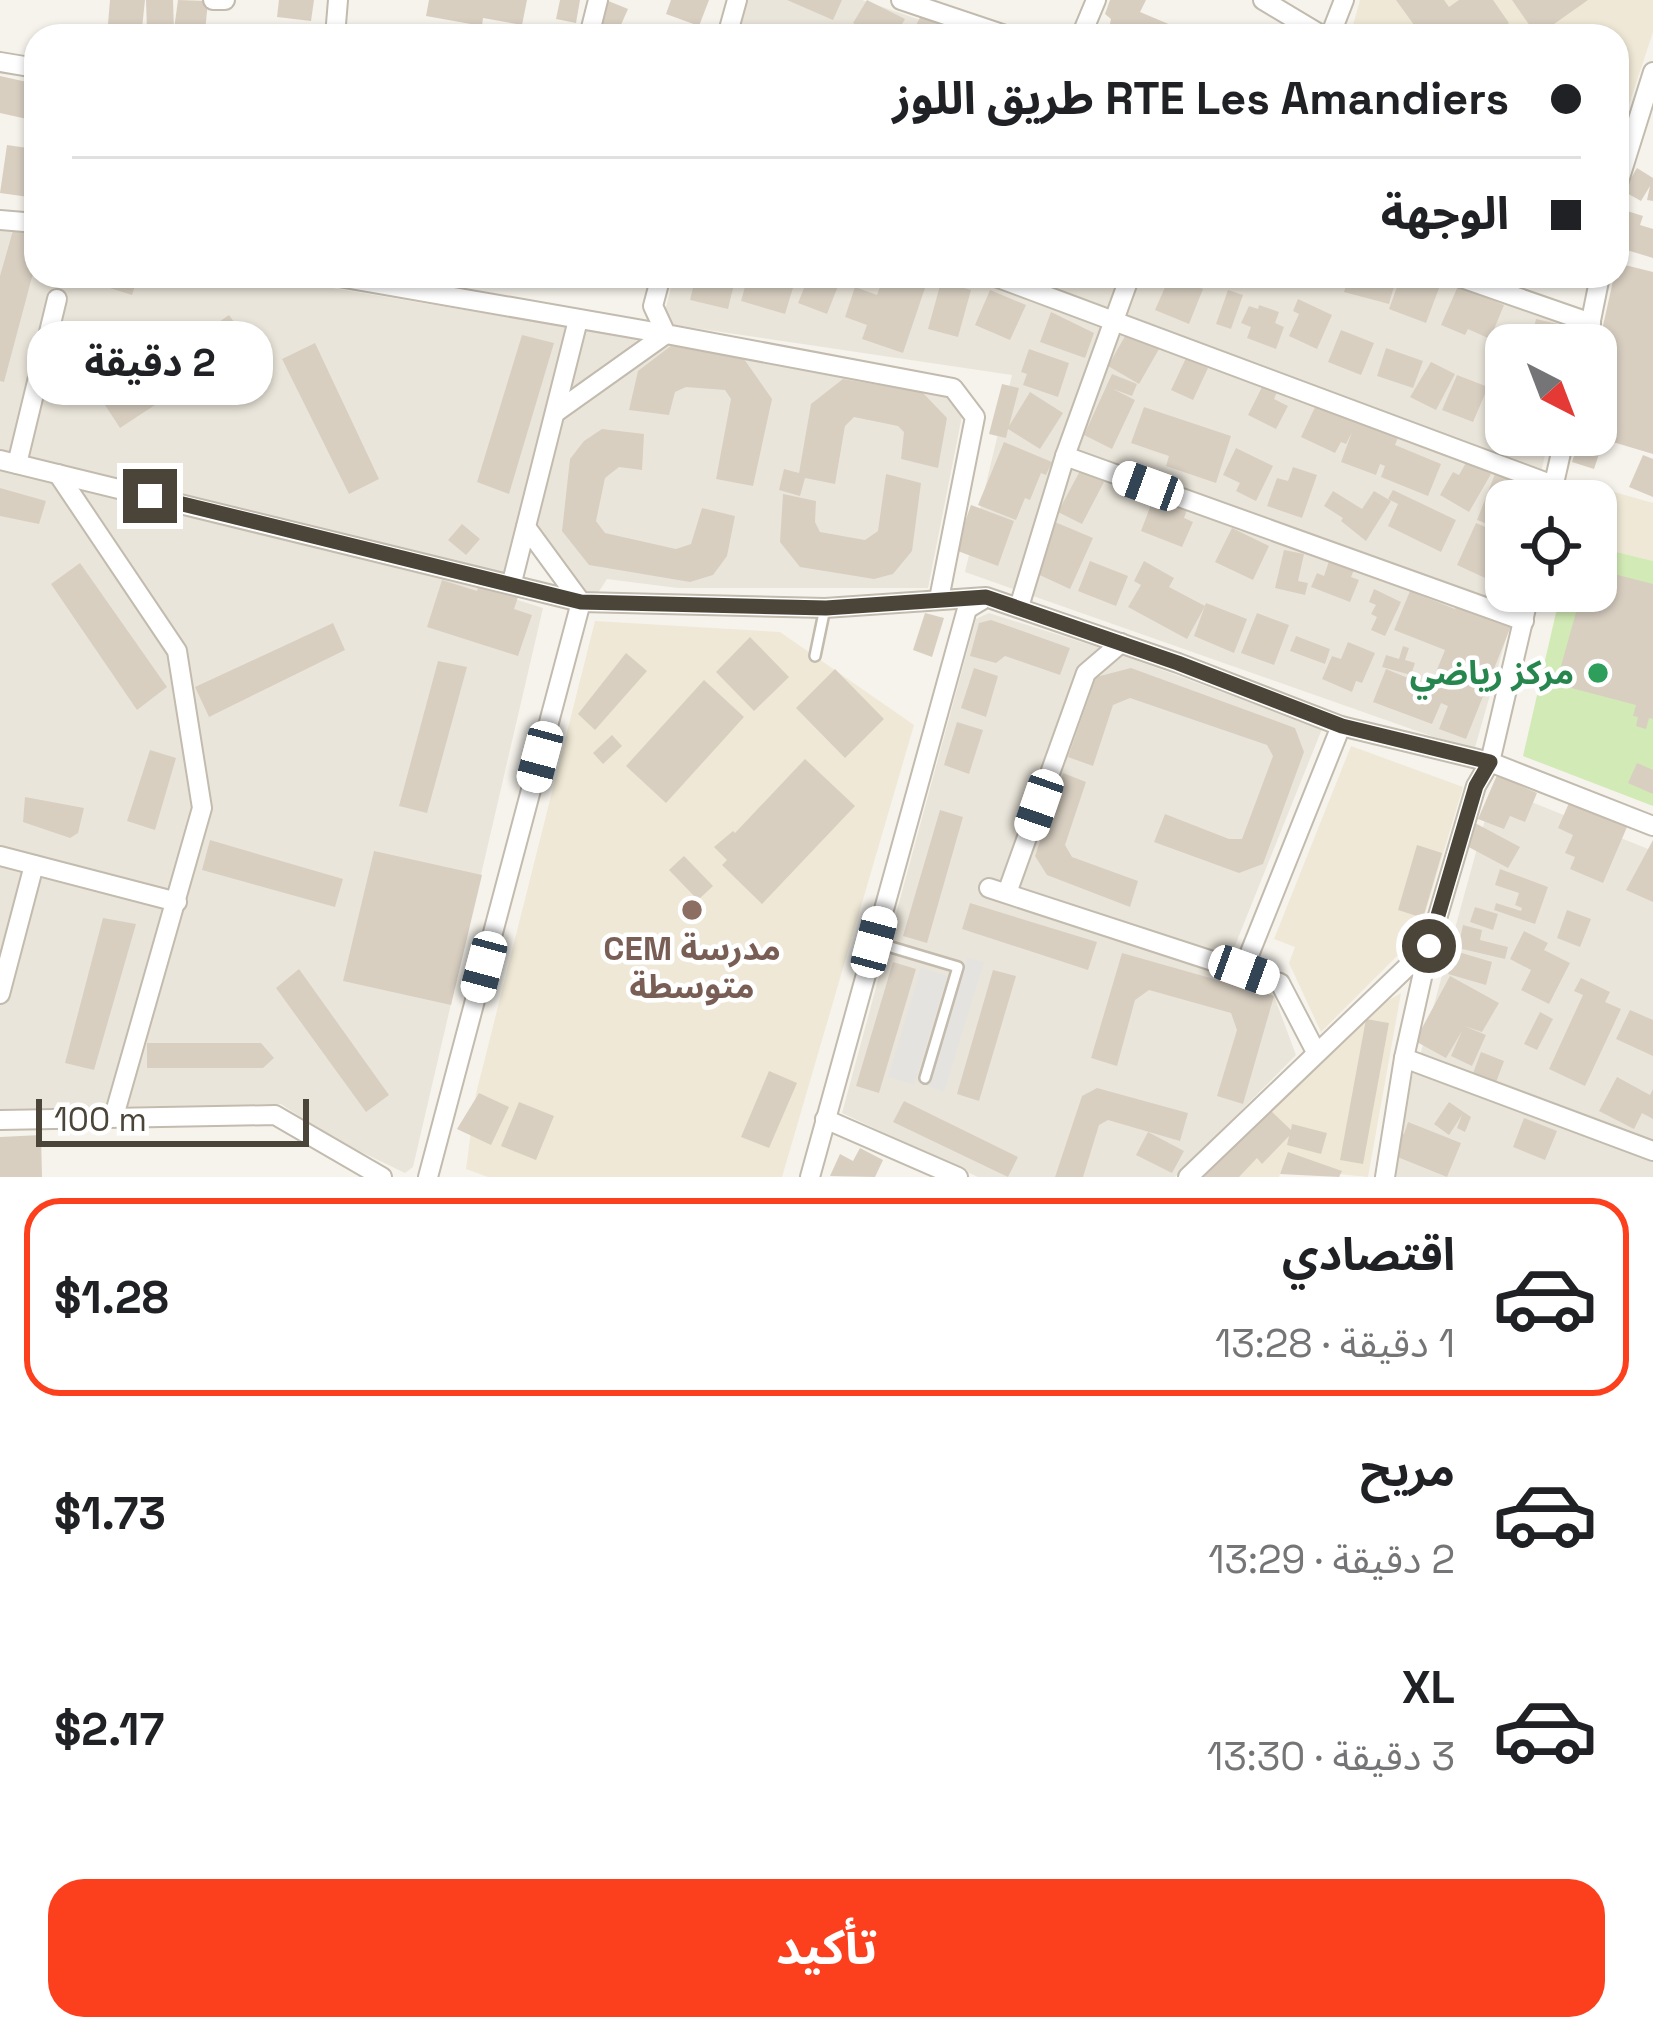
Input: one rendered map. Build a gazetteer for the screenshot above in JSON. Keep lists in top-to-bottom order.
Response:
{
  "places": ["مركز رياضي", "CEM مدرسة متوسطة"],
  "scale_bar": "100 m",
  "north": "bottom right",
  "page": {
    "banner": ["RTE Les Amandiers طريق اللوز", "الوجهة"],
    "bubble": "2 دقيقة",
    "scale": "100 m",
    "list": [
      {
        "name": "اقتصادي",
        "note": "1 دقيقة · 13:28",
        "value": "$1.28"
      },
      {
        "name": "مريح",
        "note": "2 دقيقة · 13:29",
        "value": "$1.73"
      },
      {
        "name": "XL",
        "note": "3 دقيقة · 13:30",
        "value": "$2.17"
      }
    ],
    "buttons": "تأكيد"
  }
}
